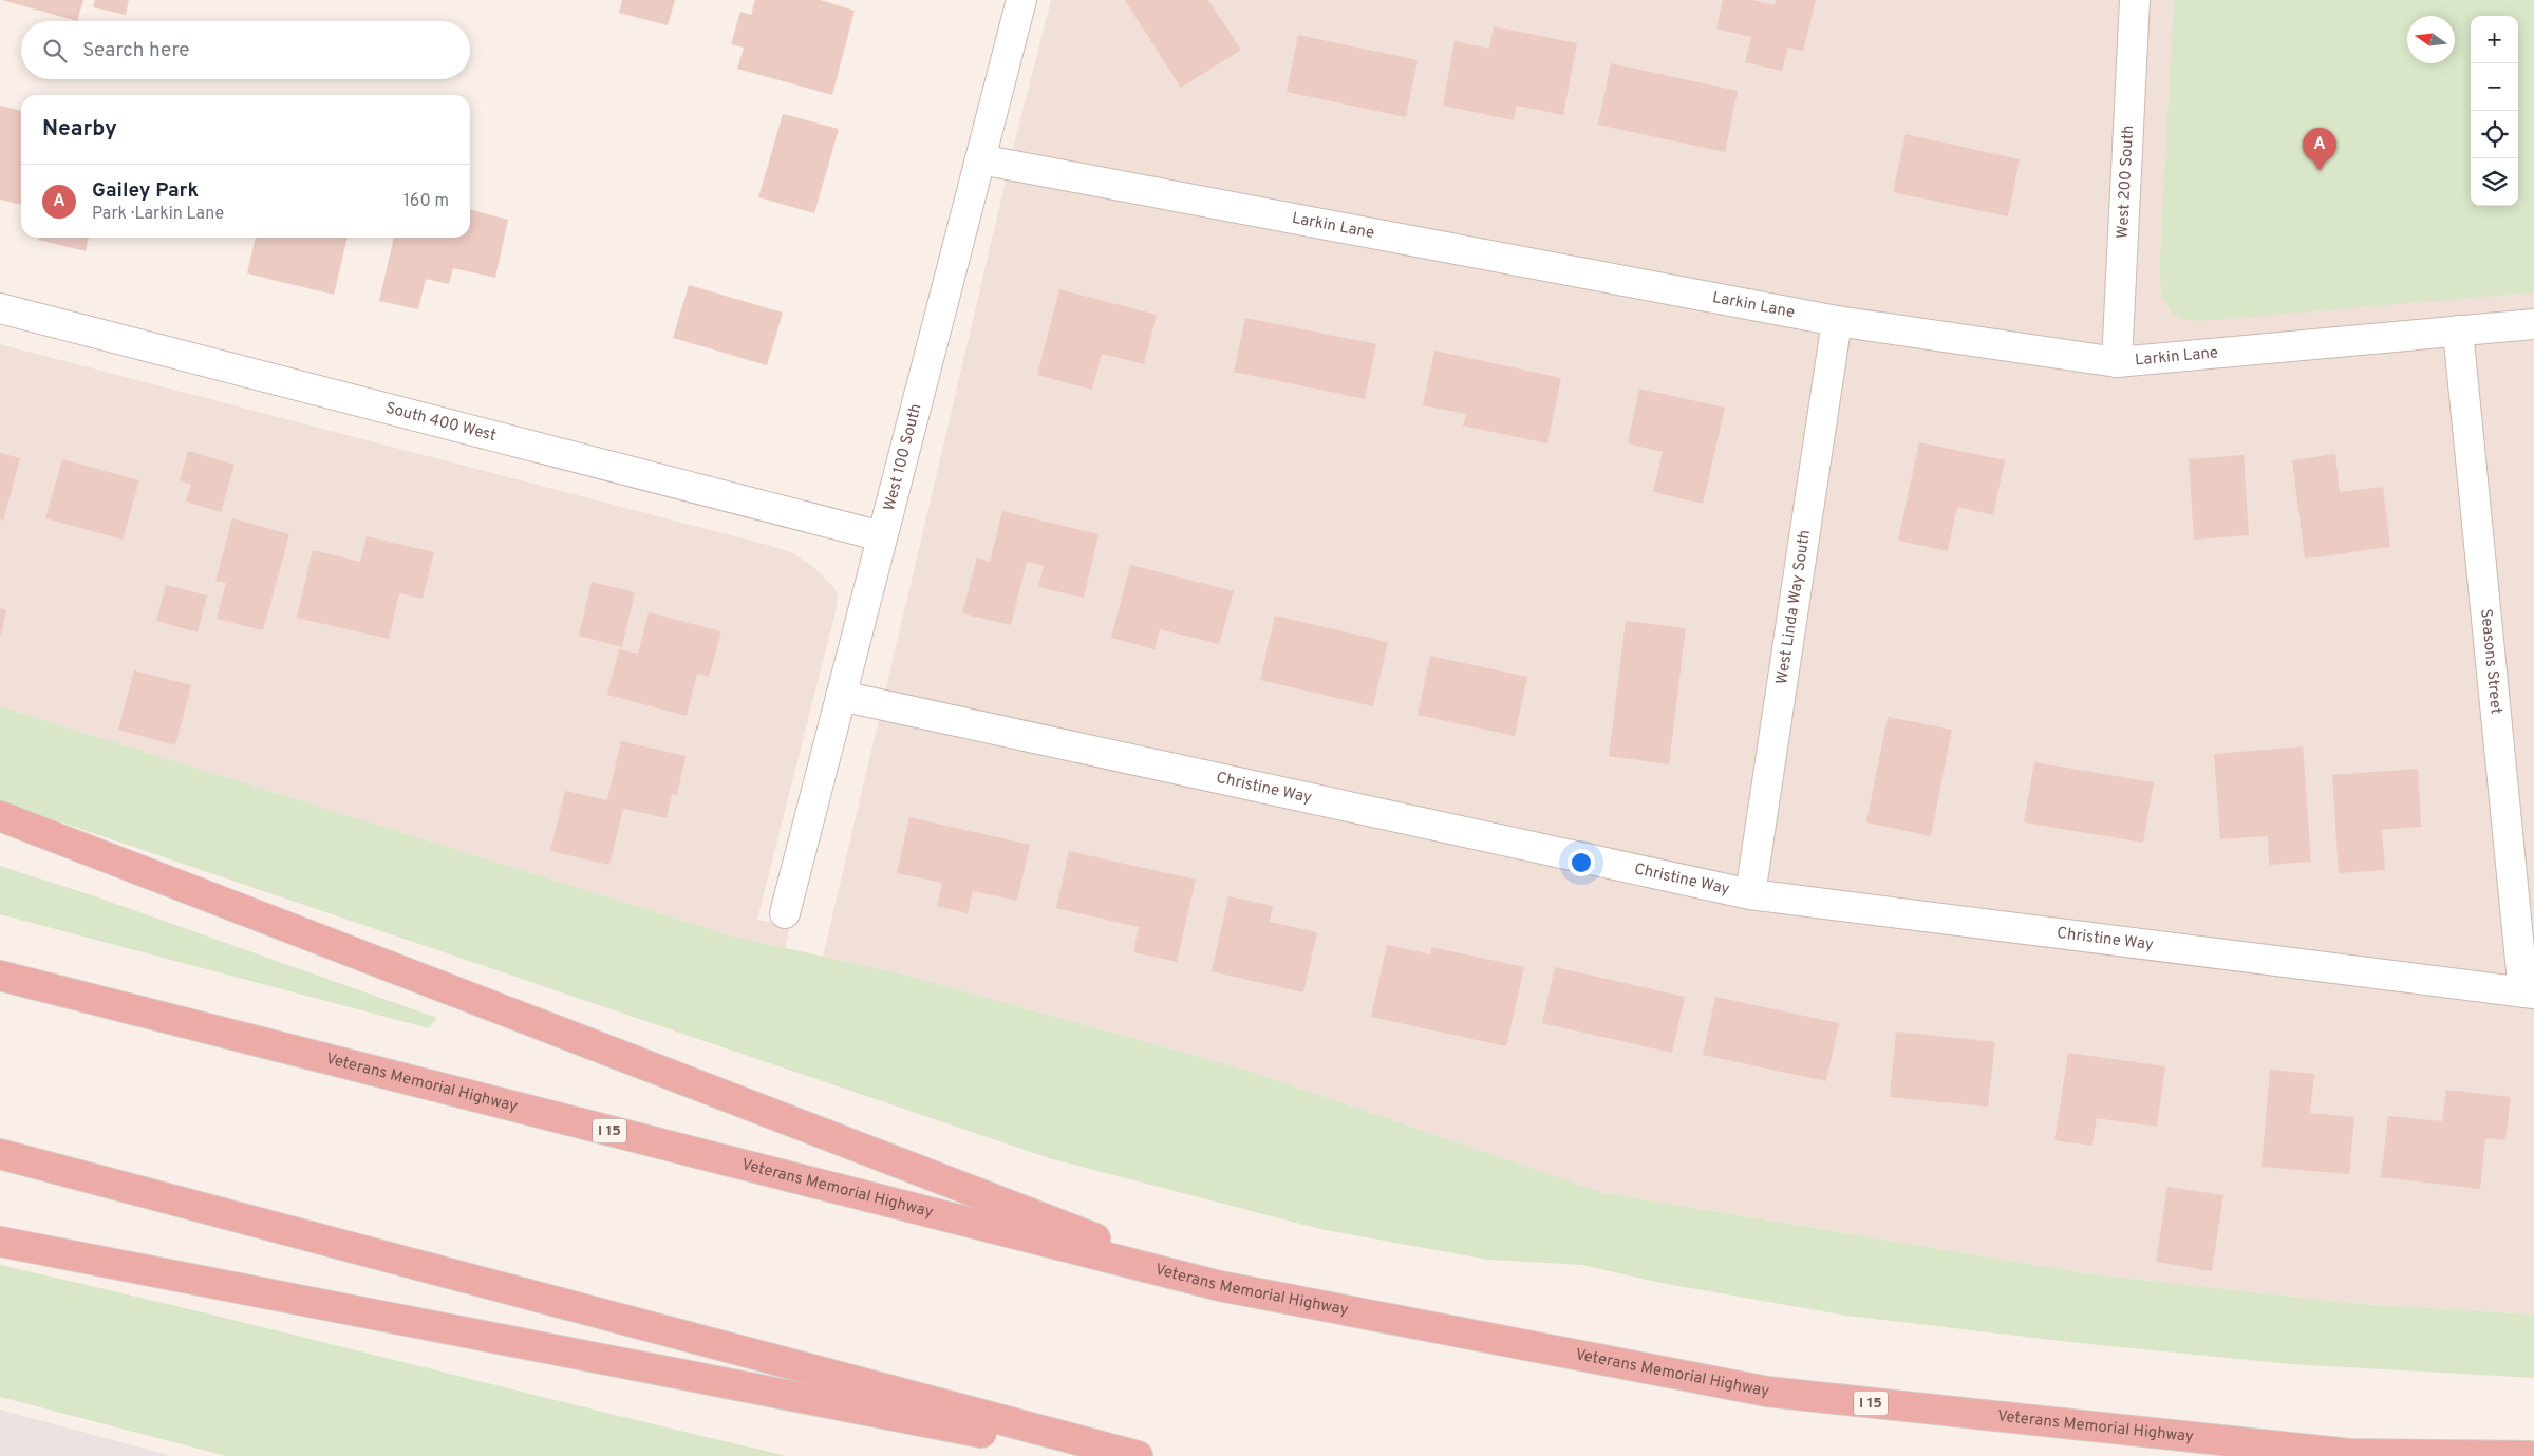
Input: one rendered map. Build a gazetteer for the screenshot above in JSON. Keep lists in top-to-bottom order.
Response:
{
  "streets": {
    "highway": ["Veterans Memorial Highway", "I 15"],
    "street": [
      "West 200 South",
      "Larkin Lane",
      "South 400 West",
      "West 100 South",
      "West Linda Way South",
      "Seasons Street",
      "Christine Way"
    ]
  },
  "crossings": [
    ["West 200 South", "Larkin Lane"],
    ["Larkin Lane", "West 100 South"],
    ["Larkin Lane", "West Linda Way South"],
    ["Larkin Lane", "Seasons Street"],
    ["South 400 West", "West 100 South"],
    ["West 100 South", "Christine Way"],
    ["West Linda Way South", "Christine Way"],
    ["Seasons Street", "Christine Way"]
  ],
  "north": "left",
  "page": {
    "map_buttons": ["+", "−"],
    "search": "Search here",
    "heading": "Nearby",
    "pins": "A",
    "list": [
      {
        "mark": "A",
        "name": "Gailey Park",
        "note": "Park · Larkin Lane",
        "value": "160 m"
      }
    ]
  }
}
